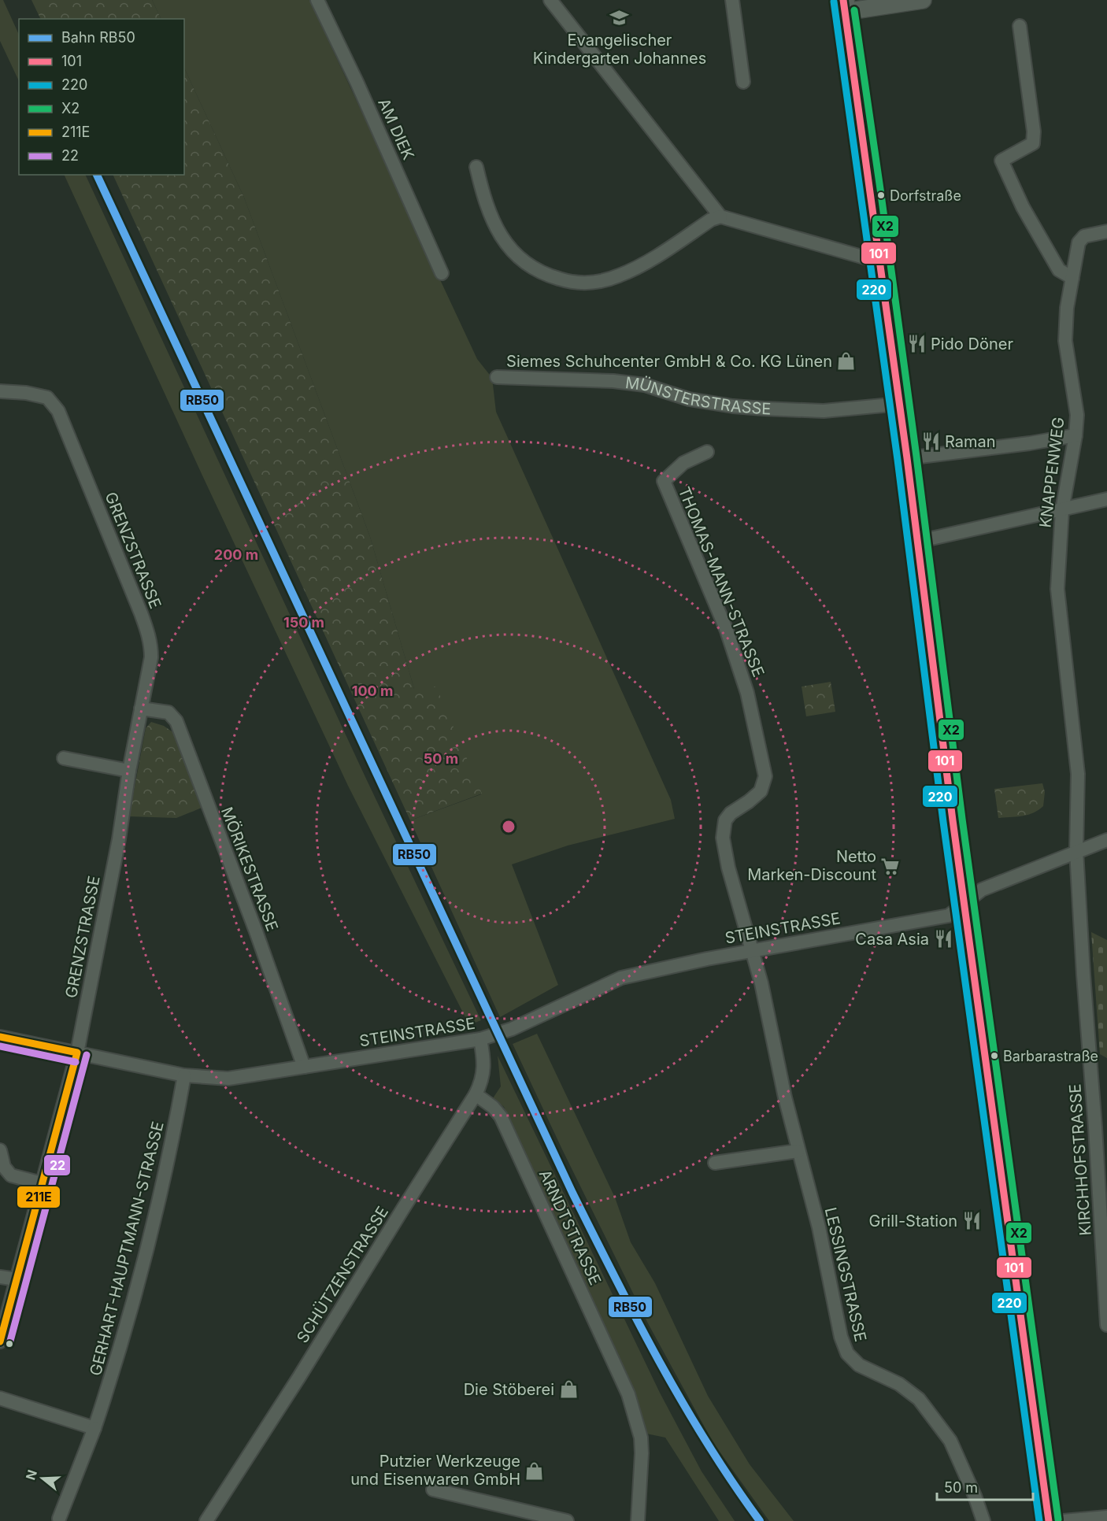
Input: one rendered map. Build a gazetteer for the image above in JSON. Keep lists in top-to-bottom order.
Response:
{
  "streets": {
    "street": [
      "AM DIEK",
      "MÜNSTERSTRASSE",
      "KNAPPENWEG",
      "GRENZSTRASSE",
      "THOMAS-MANN-STRASSE",
      "MÖRIKESTRASSE",
      "STEINSTRASSE",
      "KIRCHHOFSTRASSE",
      "ARNDTSTRASSE",
      "GERHART-HAUPTMANN-STRASSE",
      "SCHÜTZENSTRASSE",
      "LESSINGSTRASSE"
    ]
  },
  "crossings": [
    ["KNAPPENWEG", "KIRCHHOFSTRASSE"],
    ["GRENZSTRASSE", "MÖRIKESTRASSE"],
    ["GRENZSTRASSE", "STEINSTRASSE"],
    ["THOMAS-MANN-STRASSE", "STEINSTRASSE"],
    ["THOMAS-MANN-STRASSE", "LESSINGSTRASSE"],
    ["MÖRIKESTRASSE", "STEINSTRASSE"],
    ["STEINSTRASSE", "GERHART-HAUPTMANN-STRASSE"],
    ["STEINSTRASSE", "SCHÜTZENSTRASSE"],
    ["STEINSTRASSE", "LESSINGSTRASSE"],
    ["ARNDTSTRASSE", "SCHÜTZENSTRASSE"]
  ],
  "places": {
    "school or university": ["Evangelischer Kindergarten Johannes"],
    "other": ["Dorfstraße", "Barbarastraße"],
    "restaurant": [
      "Pido Döner",
      "Raman",
      "Casa Asia",
      "Grill-Station"
    ],
    "shop": ["Siemes Schuhcenter GmbH & Co. KG Lünen", "Die Stöberei", "Putzier Werkzeuge und Eisenwaren GmbH"],
    "supermarket": ["Netto Marken-Discount"]
  },
  "lines": [
    "transit line 101",
    "transit line 220",
    "transit line X2",
    "rail line RB50",
    "transit line 211E",
    "transit line 22"
  ],
  "legend": [
    "Bahn RB50",
    "101",
    "220",
    "X2",
    "211E",
    "22"
  ],
  "scale_bar": "50 m",
  "north": "left",
  "rings": [
    "200 m",
    "150 m",
    "100 m",
    "50 m"
  ]
}
